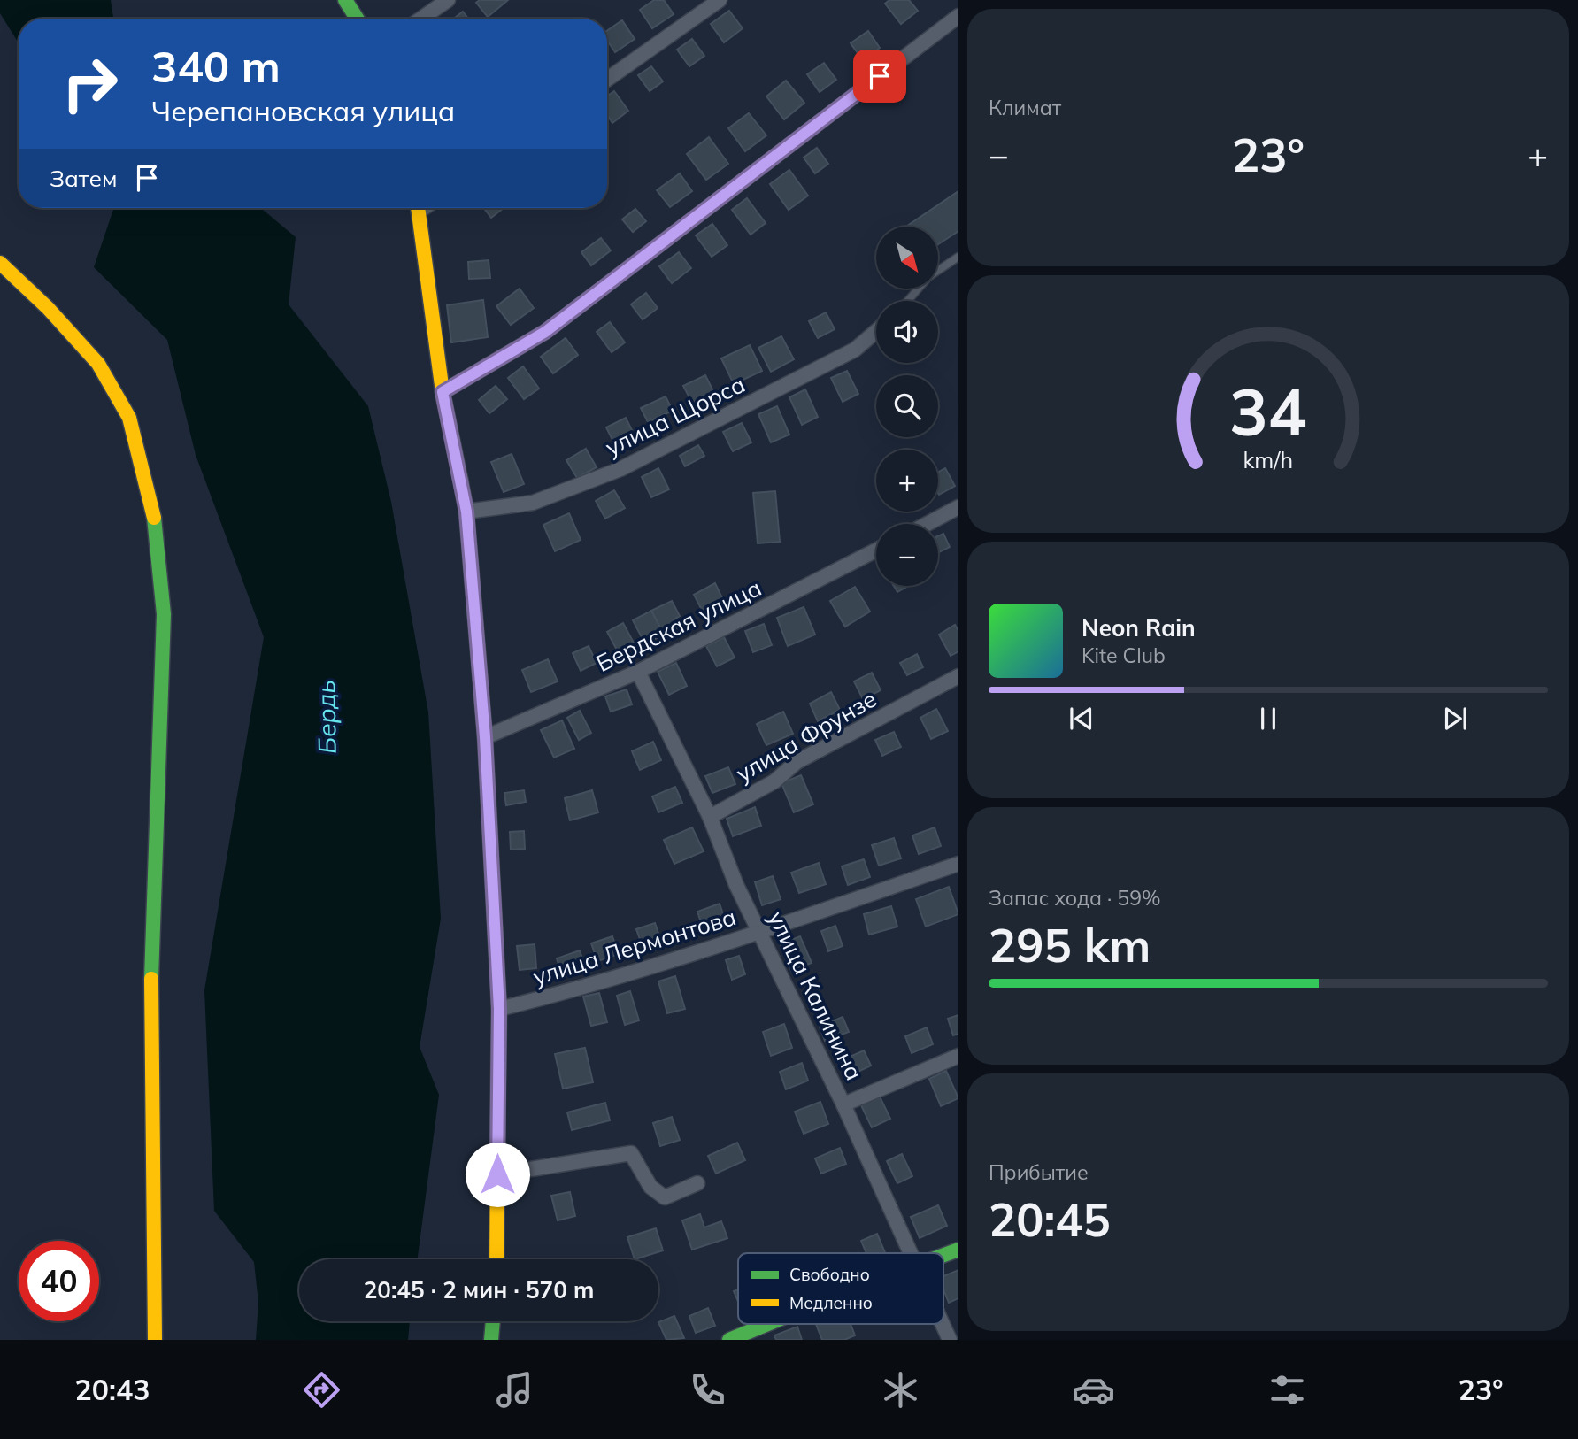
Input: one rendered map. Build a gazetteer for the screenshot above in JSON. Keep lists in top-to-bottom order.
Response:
{
  "streets": {
    "street": [
      "улица Щорса",
      "Бердская улица",
      "улица Фрунзе",
      "улица Лермонтова",
      "улица Калинина"
    ]
  },
  "crossings": [
    ["Бердская улица", "улица Калинина"],
    ["улица Фрунзе", "улица Калинина"],
    ["улица Лермонтова", "улица Калинина"]
  ],
  "water": ["Бердь"],
  "legend": ["Свободно", "Медленно"],
  "north": "bottom right",
  "page": {
    "tile": [
      "Климат",
      ["Запас хода · 59%", "295 km"],
      ["Прибытие", "20:45"]
    ],
    "turn": ["340 m", "Черепановская улица"],
    "heat": ["−", "23°", "+"],
    "then": "Затем",
    "map_buttons": ["+", "−"],
    "song": ["Neon Rain", "Kite Club"],
    "limit": "40",
    "trip": "20:45 · 2 мин · 570 m",
    "tabs": ["20:43", "23°"],
    "gauge": ["34", "km/h"]
  }
}
